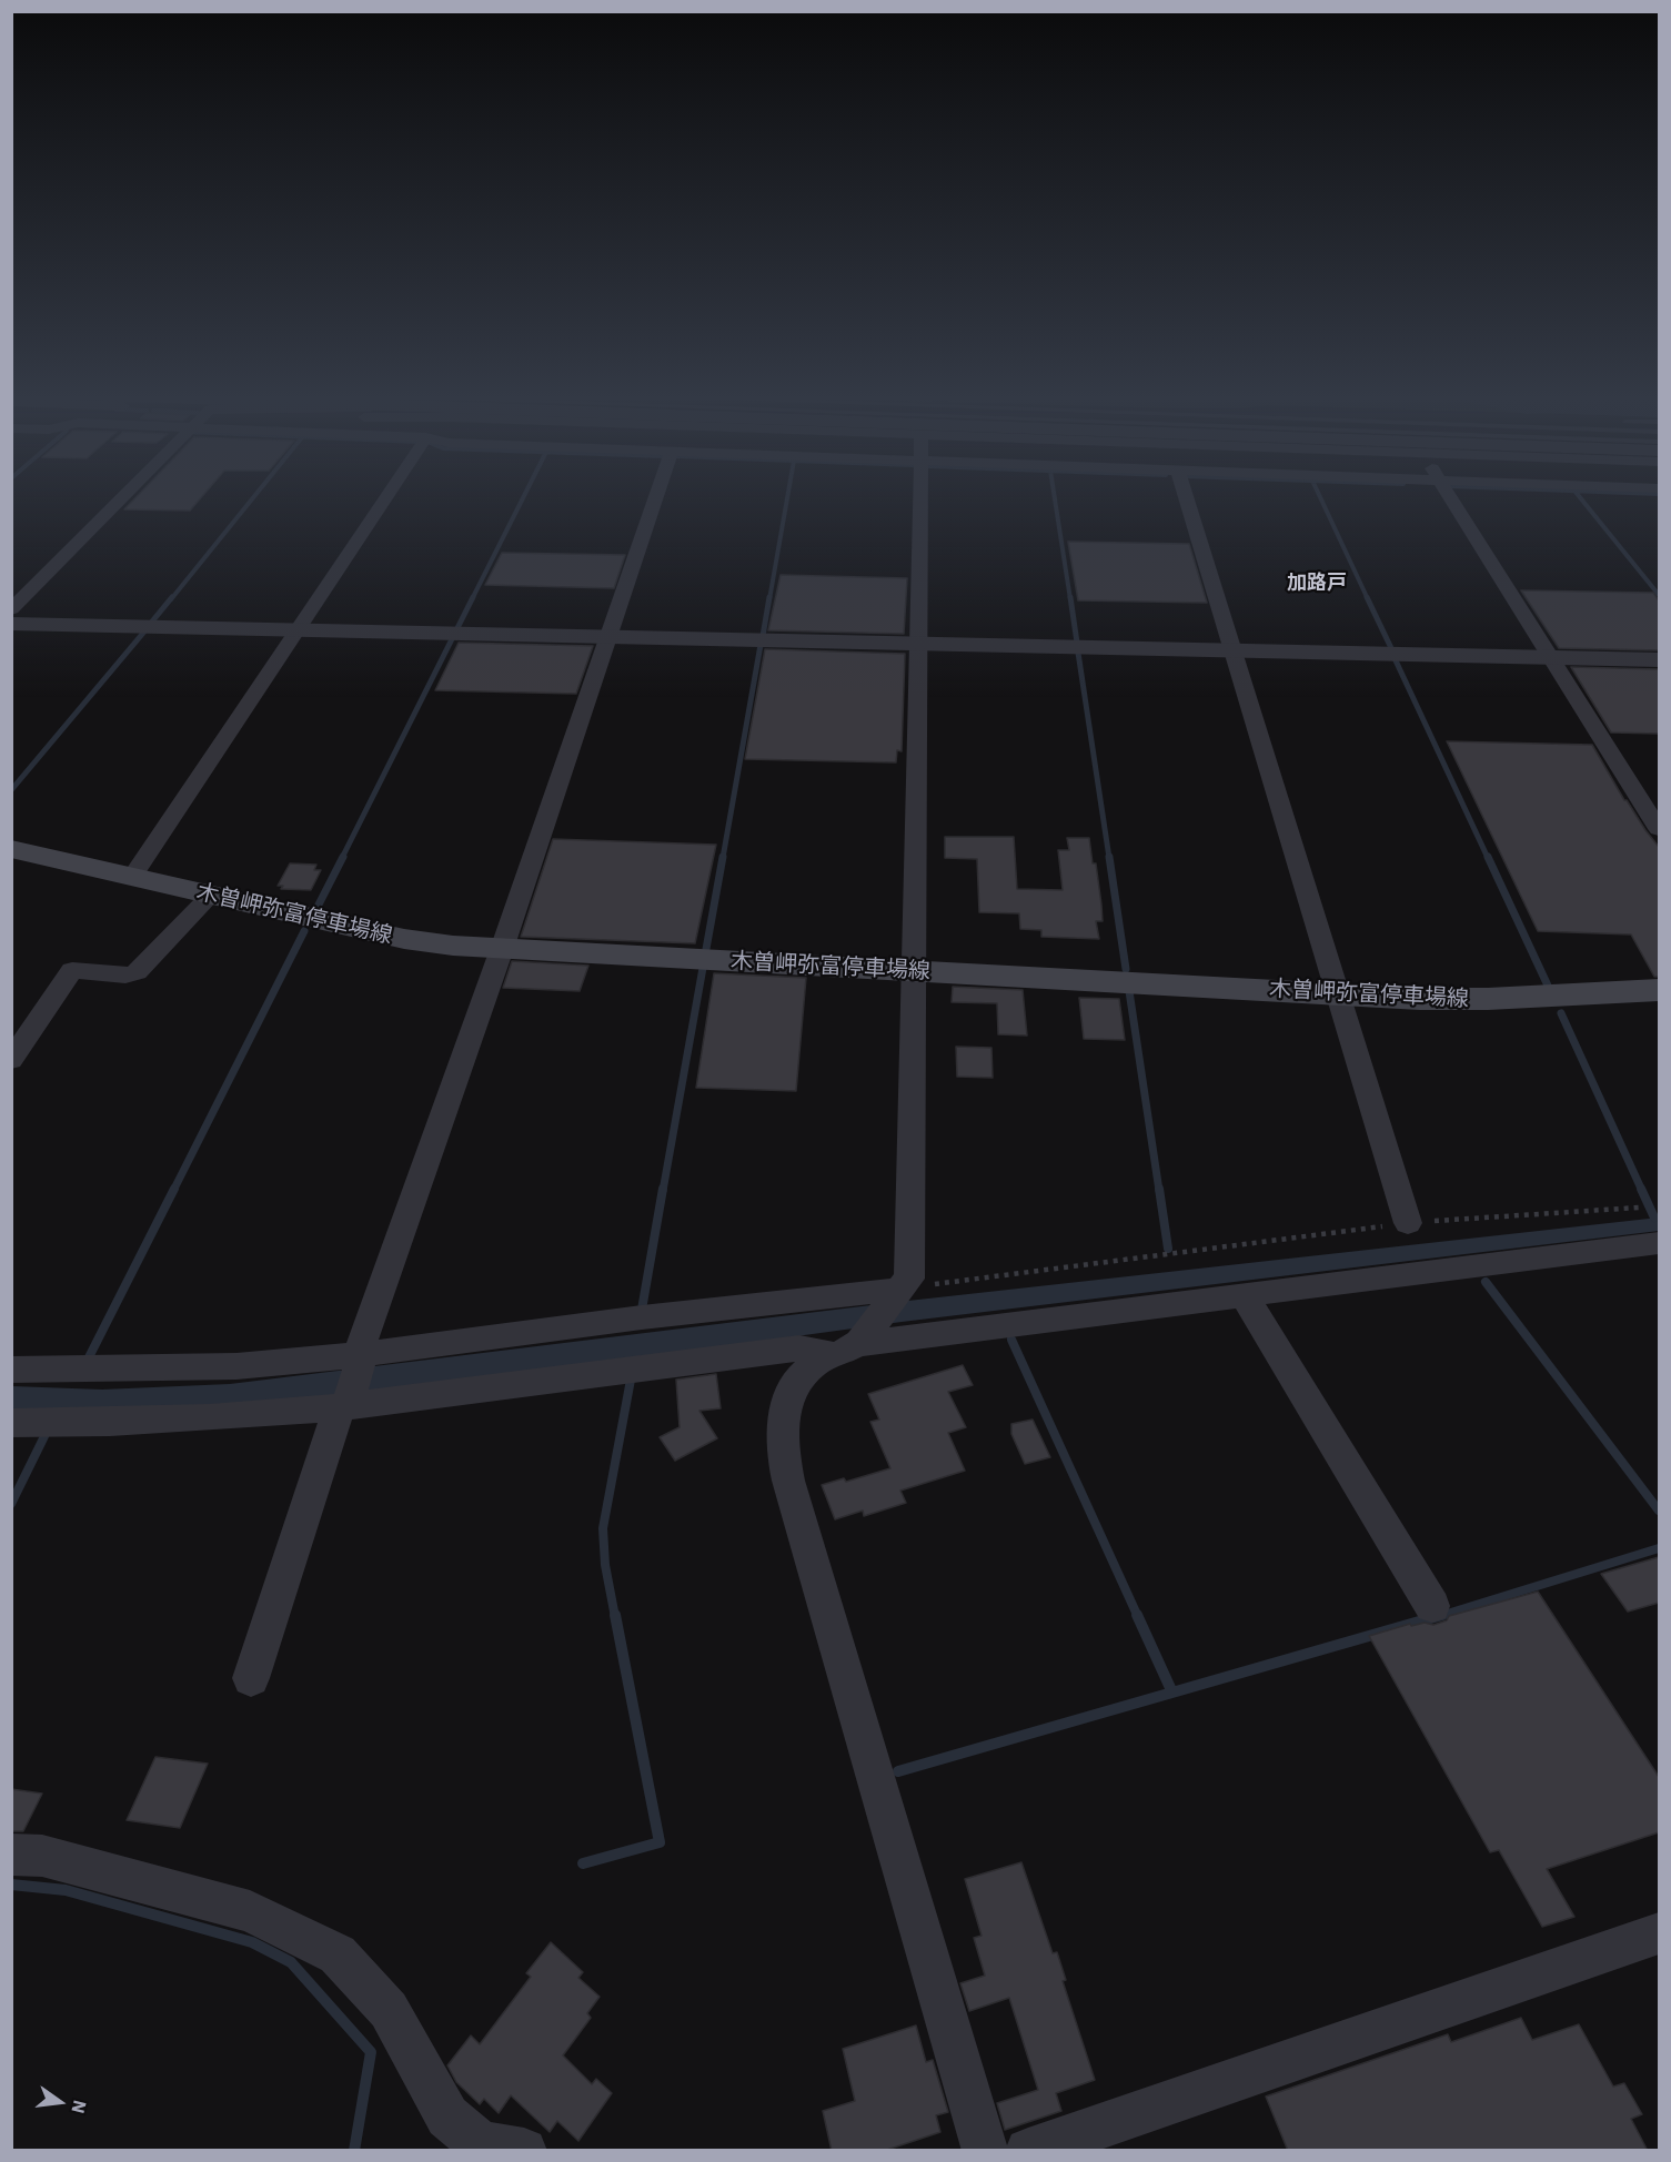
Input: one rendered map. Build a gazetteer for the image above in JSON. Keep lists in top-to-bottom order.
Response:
{
  "streets": {
    "main road": ["木曽岬弥富停車場線"]
  },
  "districts": ["加路戸"],
  "north": "right"
}
